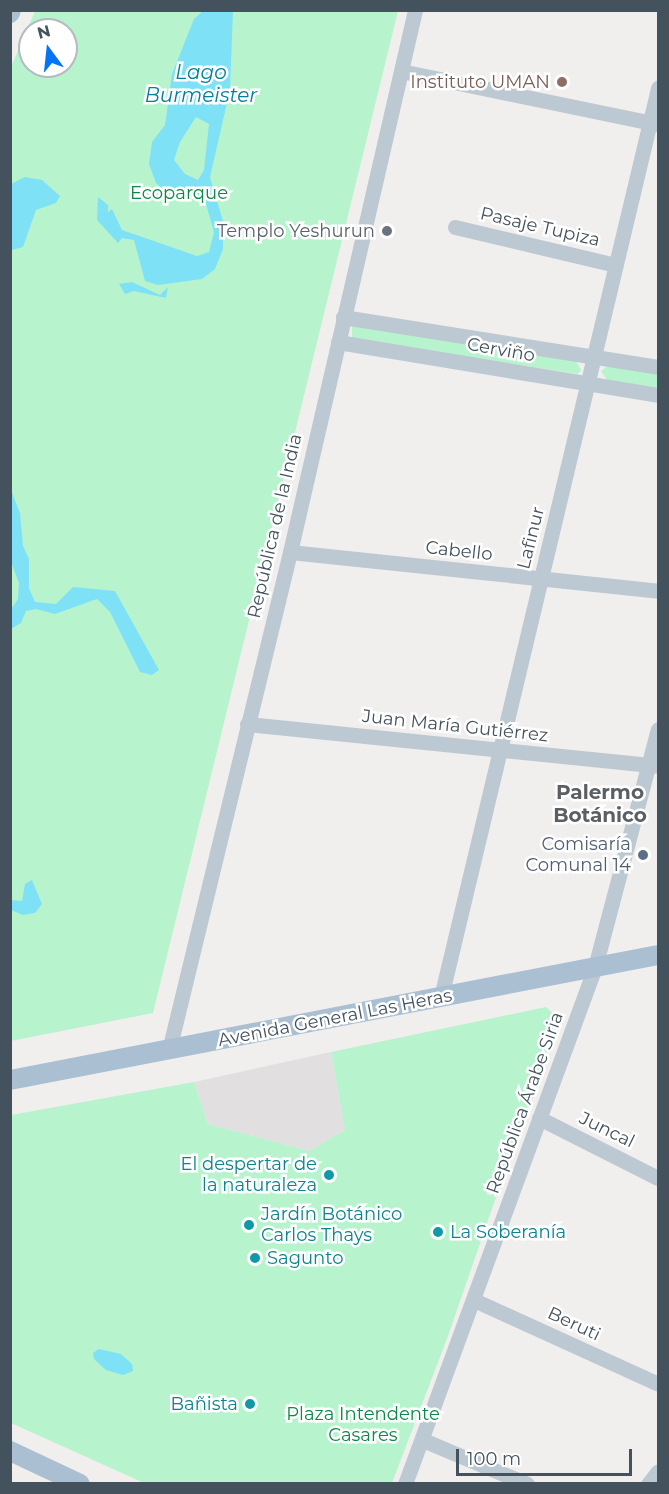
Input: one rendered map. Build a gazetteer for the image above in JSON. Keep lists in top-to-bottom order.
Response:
{
  "streets": {
    "main road": ["Avenida General Las Heras"],
    "street": [
      "Pasaje Tupiza",
      "Cerviño",
      "República de la India",
      "Lafinur",
      "Cabello",
      "Juan María Gutiérrez",
      "República Árabe Siria",
      "Juncal",
      "Beruti"
    ]
  },
  "crossings": [
    ["Pasaje Tupiza", "Lafinur"],
    ["Cerviño", "República de la India"],
    ["Cerviño", "Lafinur"],
    ["República de la India", "Cabello"],
    ["República de la India", "Juan María Gutiérrez"],
    ["República de la India", "Avenida General Las Heras"],
    ["Lafinur", "Cabello"],
    ["Lafinur", "Juan María Gutiérrez"],
    ["Lafinur", "Avenida General Las Heras"],
    ["Juan María Gutiérrez", "República Árabe Siria"],
    ["Avenida General Las Heras", "República Árabe Siria"],
    ["República Árabe Siria", "Juncal"],
    ["República Árabe Siria", "Beruti"]
  ],
  "districts": ["Palermo Botánico"],
  "water": ["Lago Burmeister"],
  "parks": ["Ecoparque", "Plaza Intendente Casares"],
  "places": [
    "Instituto UMAN",
    "Templo Yeshurun",
    "Comisaría Comunal 14",
    "El despertar de la naturaleza",
    "Jardín Botánico Carlos Thays",
    "La Soberanía",
    "Sagunto",
    "Bañista"
  ],
  "scale_bar": "100 m",
  "north": "top"
}
